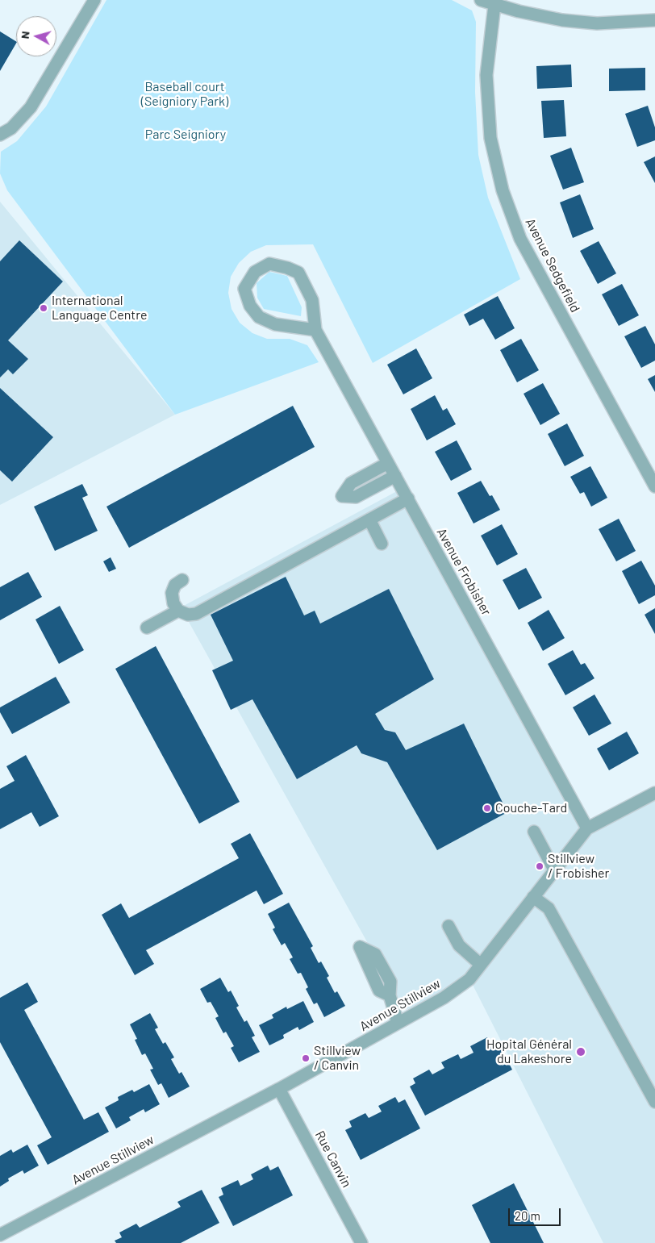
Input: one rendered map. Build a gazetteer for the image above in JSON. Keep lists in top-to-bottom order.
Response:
{
  "streets": {
    "street": [
      "Avenue Sedgefield",
      "Avenue Frobisher",
      "Avenue Stillview",
      "Rue Canvin"
    ]
  },
  "crossings": [
    ["Avenue Frobisher", "Avenue Stillview"],
    ["Avenue Stillview", "Rue Canvin"]
  ],
  "parks": ["Baseball court (Seigniory Park)", "Parc Seigniory"],
  "places": [
    "International Language Centre",
    "Couche-Tard",
    "Stillview / Frobisher",
    "Hopital Général du Lakeshore",
    "Stillview / Canvin"
  ],
  "scale_bar": "20 m",
  "north": "left"
}
